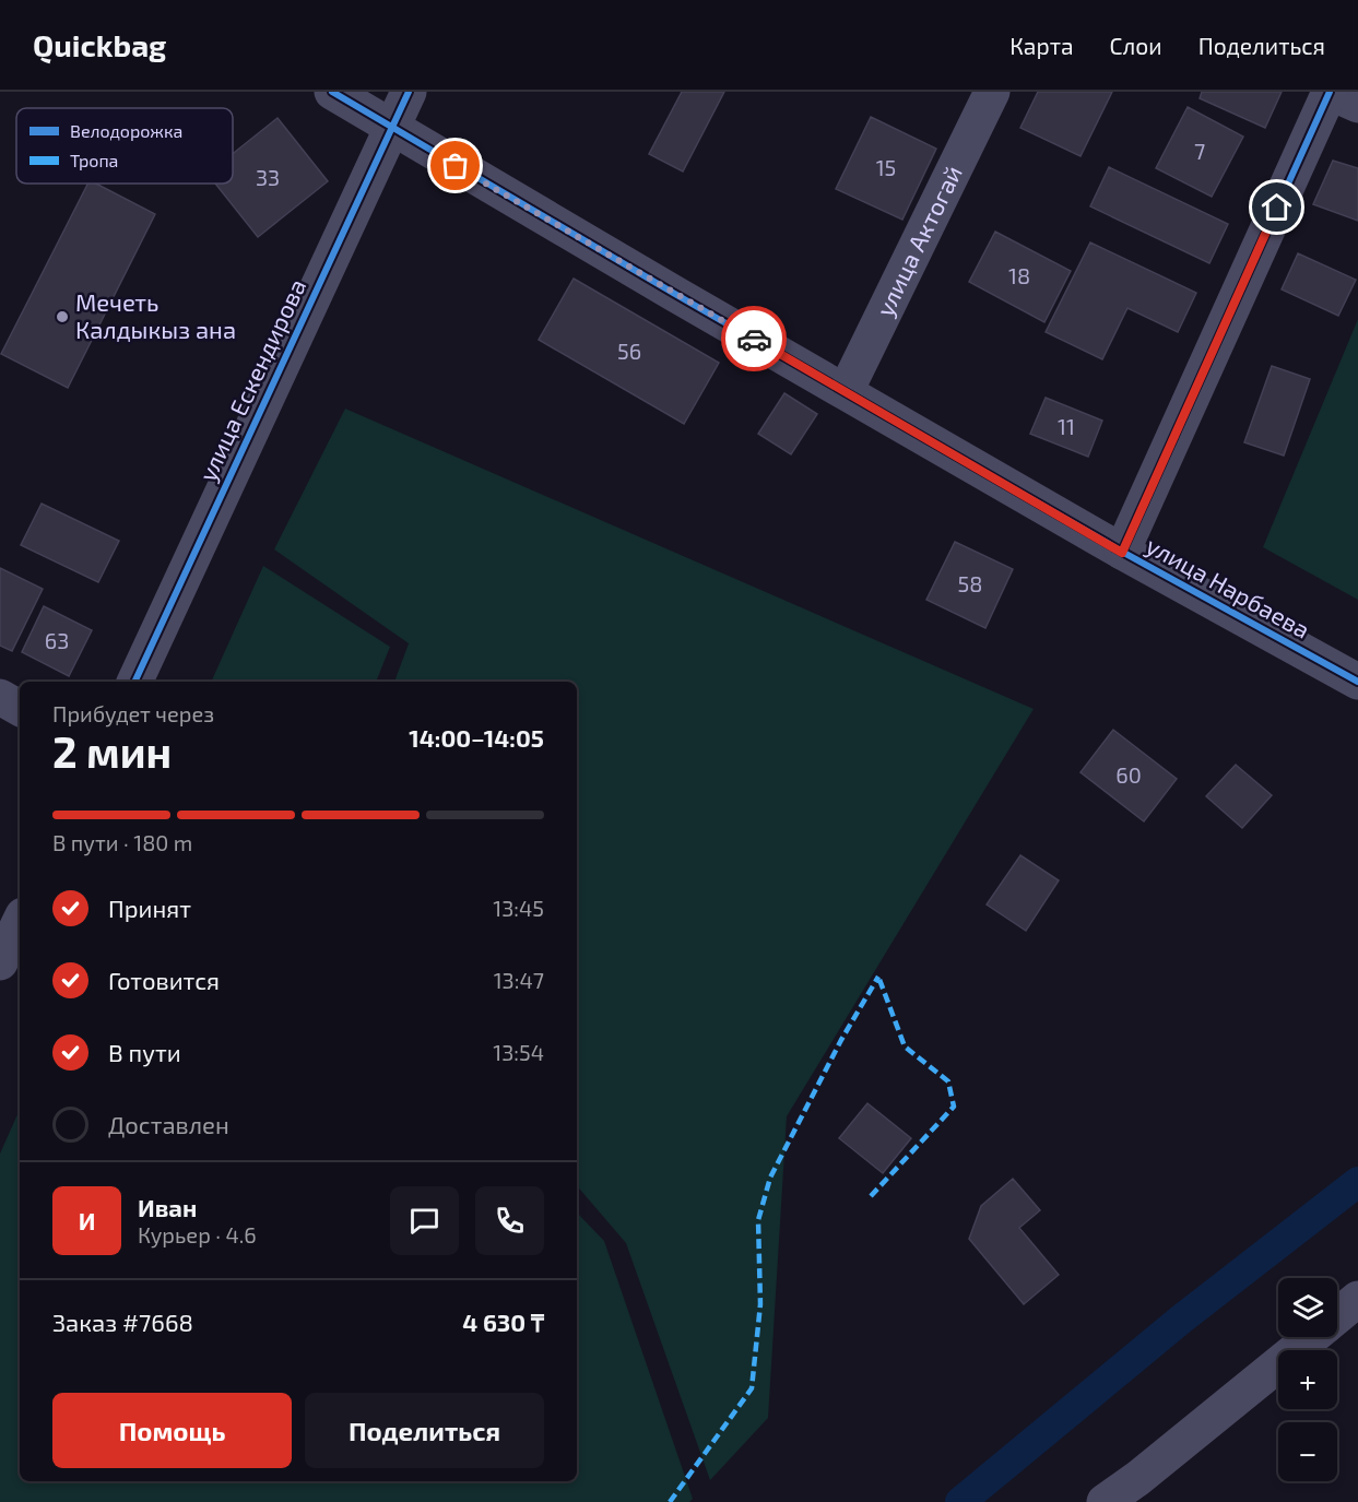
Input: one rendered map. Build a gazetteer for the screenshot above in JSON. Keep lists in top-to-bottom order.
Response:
{
  "streets": {
    "street": ["улица Актогай", "улица Ескендирова", "улица Нарбаева"]
  },
  "crossings": [
    ["улица Актогай", "улица Нарбаева"],
    ["улица Ескендирова", "улица Нарбаева"]
  ],
  "places": ["Мечеть Калдыкыз ана"],
  "house_numbers": [
    "7",
    "15",
    "33",
    "18",
    "56",
    "11",
    "58",
    "63",
    "60"
  ],
  "legend": ["Велодорожка", "Тропа"],
  "page": {
    "header": "Quickbag",
    "nav": ["Карта", "Слои", "Поделиться"],
    "heading": ["2 мин", "Прибудет через", "14:00–14:05"],
    "panel": [
      "Иван",
      "Курьер · 4.6",
      "Заказ #7668",
      "4 630 ₸"
    ],
    "bar": "В пути · 180 m",
    "list": [
      ["Принят", "13:45"],
      ["Готовится", "13:47"],
      ["В пути", "13:54"],
      "Доставлен"
    ],
    "round": "И",
    "map_buttons": ["+", "−"],
    "buttons": ["Помощь", "Поделиться"]
  }
}
